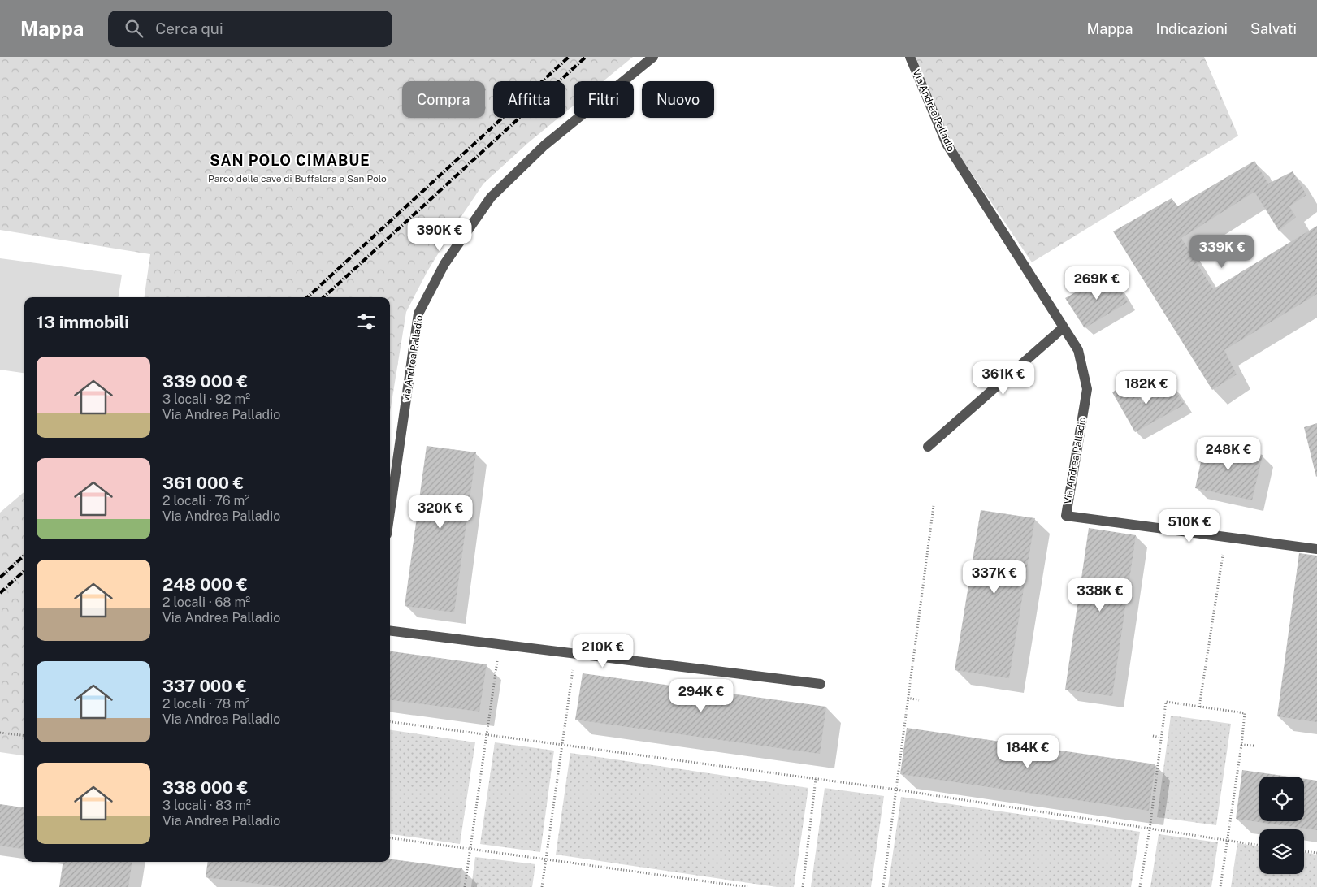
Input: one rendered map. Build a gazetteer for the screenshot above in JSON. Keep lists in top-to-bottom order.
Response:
{
  "streets": {
    "street": ["Via Andrea Palladio", "via Andrea Palladio"]
  },
  "districts": ["SAN POLO CIMABUE"],
  "parks": ["Parco delle cave di Buffalora e San Polo"],
  "page": {
    "header": "Mappa",
    "search": "Cerca qui",
    "nav": ["Mappa", "Indicazioni", "Salvati"],
    "chip": [
      "Compra",
      "Affitta",
      "Filtri",
      "Nuovo"
    ],
    "price": [
      "390K €",
      "339K €",
      "269K €",
      "361K €",
      "182K €",
      "248K €",
      "320K €",
      "510K €",
      "337K €",
      "338K €",
      "210K €",
      "294K €",
      "184K €"
    ],
    "heading": "13 immobili",
    "list": [
      {
        "name": "339 000 €",
        "note": "3 locali · 92 m² · Via Andrea Palladio"
      },
      {
        "name": "361 000 €",
        "note": "2 locali · 76 m² · Via Andrea Palladio"
      },
      {
        "name": "248 000 €",
        "note": "2 locali · 68 m² · Via Andrea Palladio"
      },
      {
        "name": "337 000 €",
        "note": "2 locali · 78 m² · Via Andrea Palladio"
      },
      {
        "name": "338 000 €",
        "note": "3 locali · 83 m² · Via Andrea Palladio"
      }
    ]
  }
}
